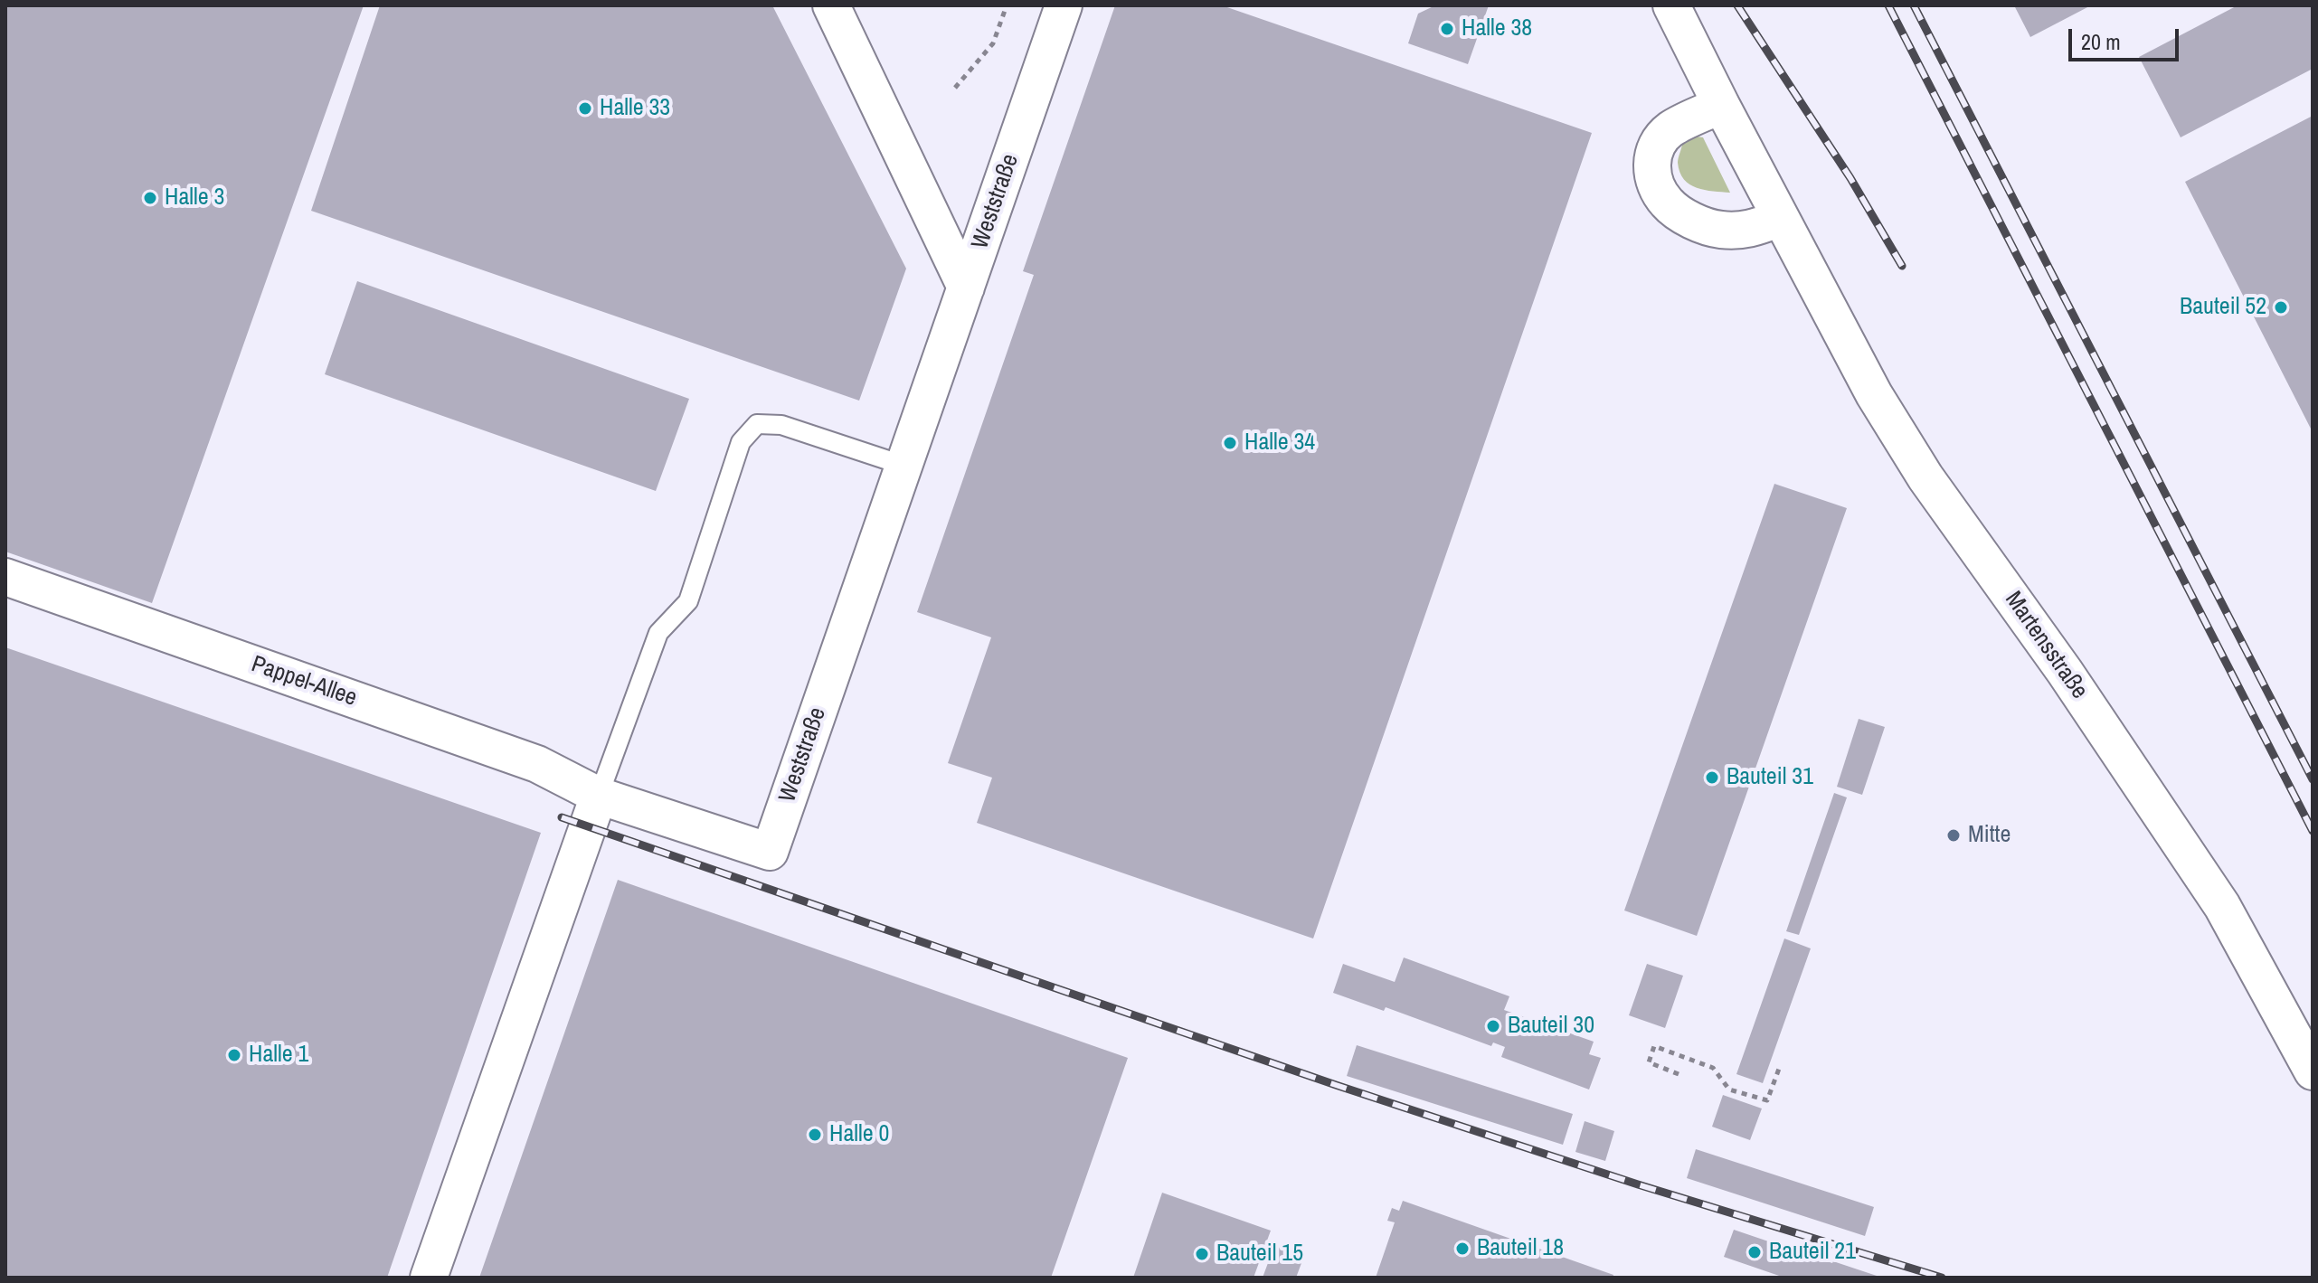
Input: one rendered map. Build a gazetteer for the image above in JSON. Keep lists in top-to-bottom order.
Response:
{
  "streets": {
    "street": ["Weststraße", "Martensstraße", "Pappel-Allee"]
  },
  "crossings": [
    ["Weststraße", "Pappel-Allee"]
  ],
  "places": [
    "Halle 38",
    "Halle 33",
    "Halle 3",
    "Bauteil 52",
    "Halle 34",
    "Bauteil 31",
    "Mitte",
    "Bauteil 30",
    "Halle 1",
    "Halle 0",
    "Bauteil 18",
    "Bauteil 21",
    "Bauteil 15"
  ],
  "scale_bar": "20 m"
}
